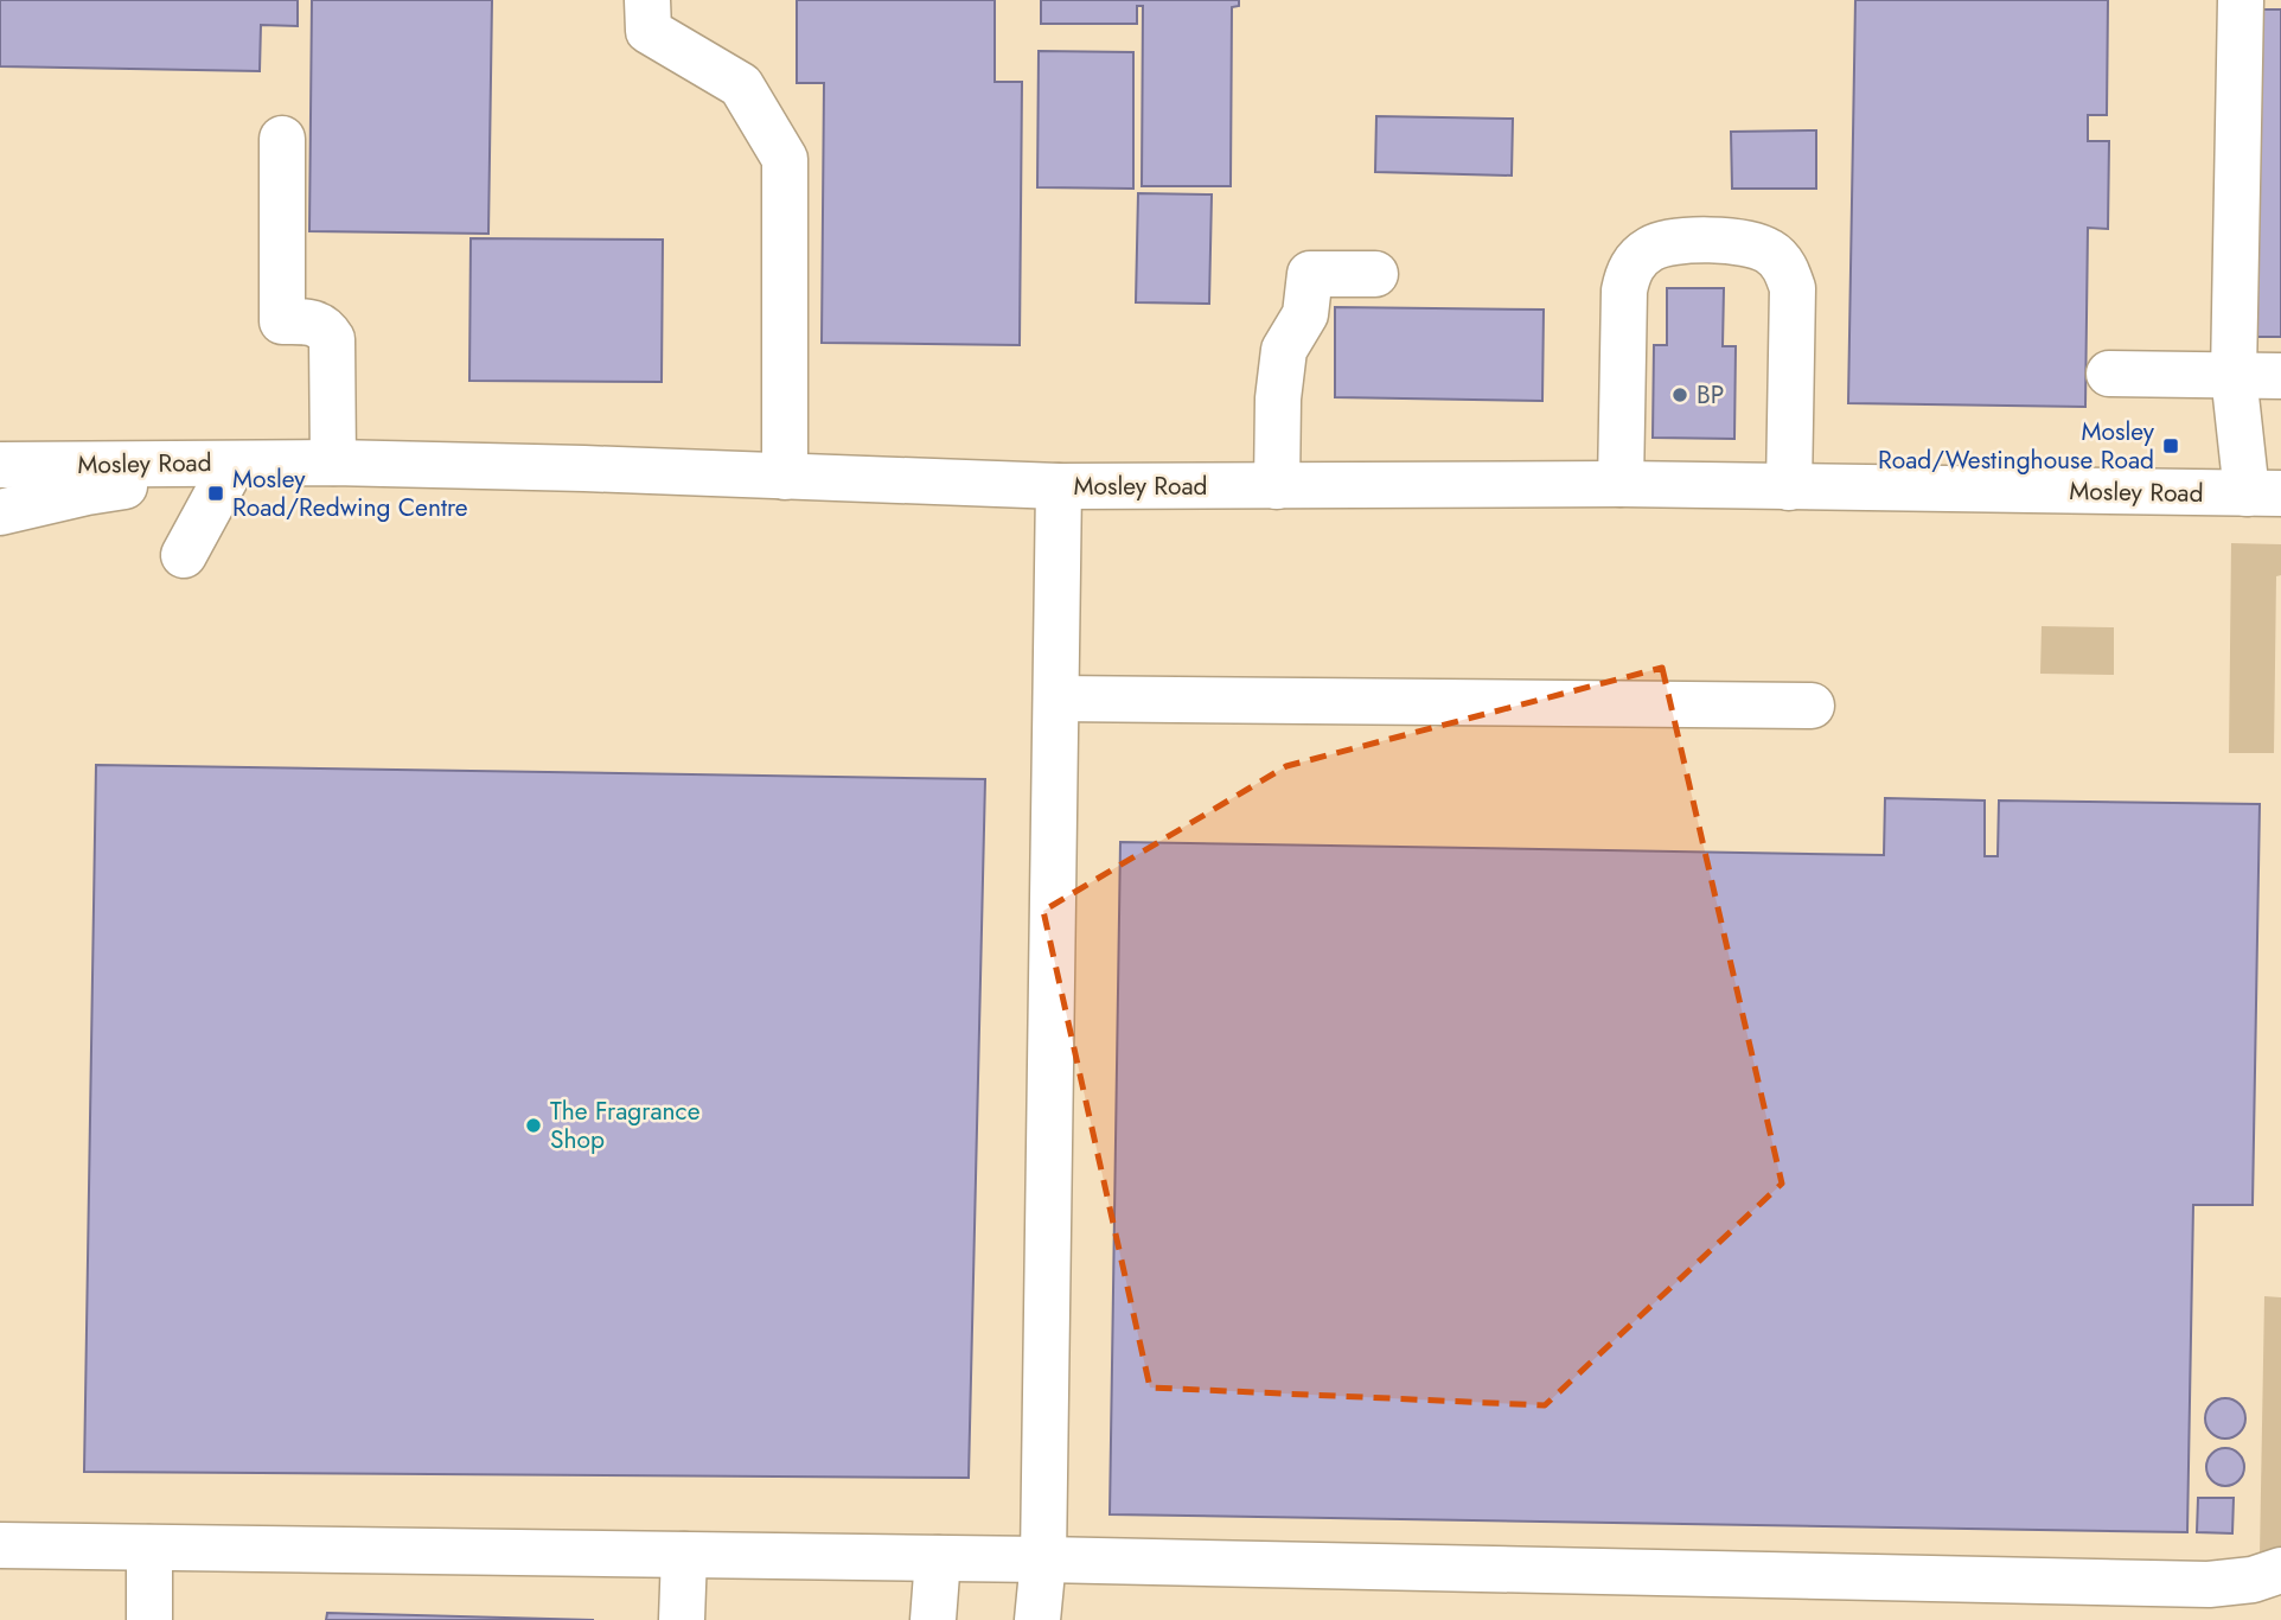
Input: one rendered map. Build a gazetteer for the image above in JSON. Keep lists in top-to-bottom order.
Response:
{
  "streets": {
    "street": ["Mosley Road"]
  },
  "places": {
    "other": ["BP", "The Fragrance Shop"],
    "transit": ["Mosley Road/Westinghouse Road", "Mosley Road/Redwing Centre"]
  }
}
